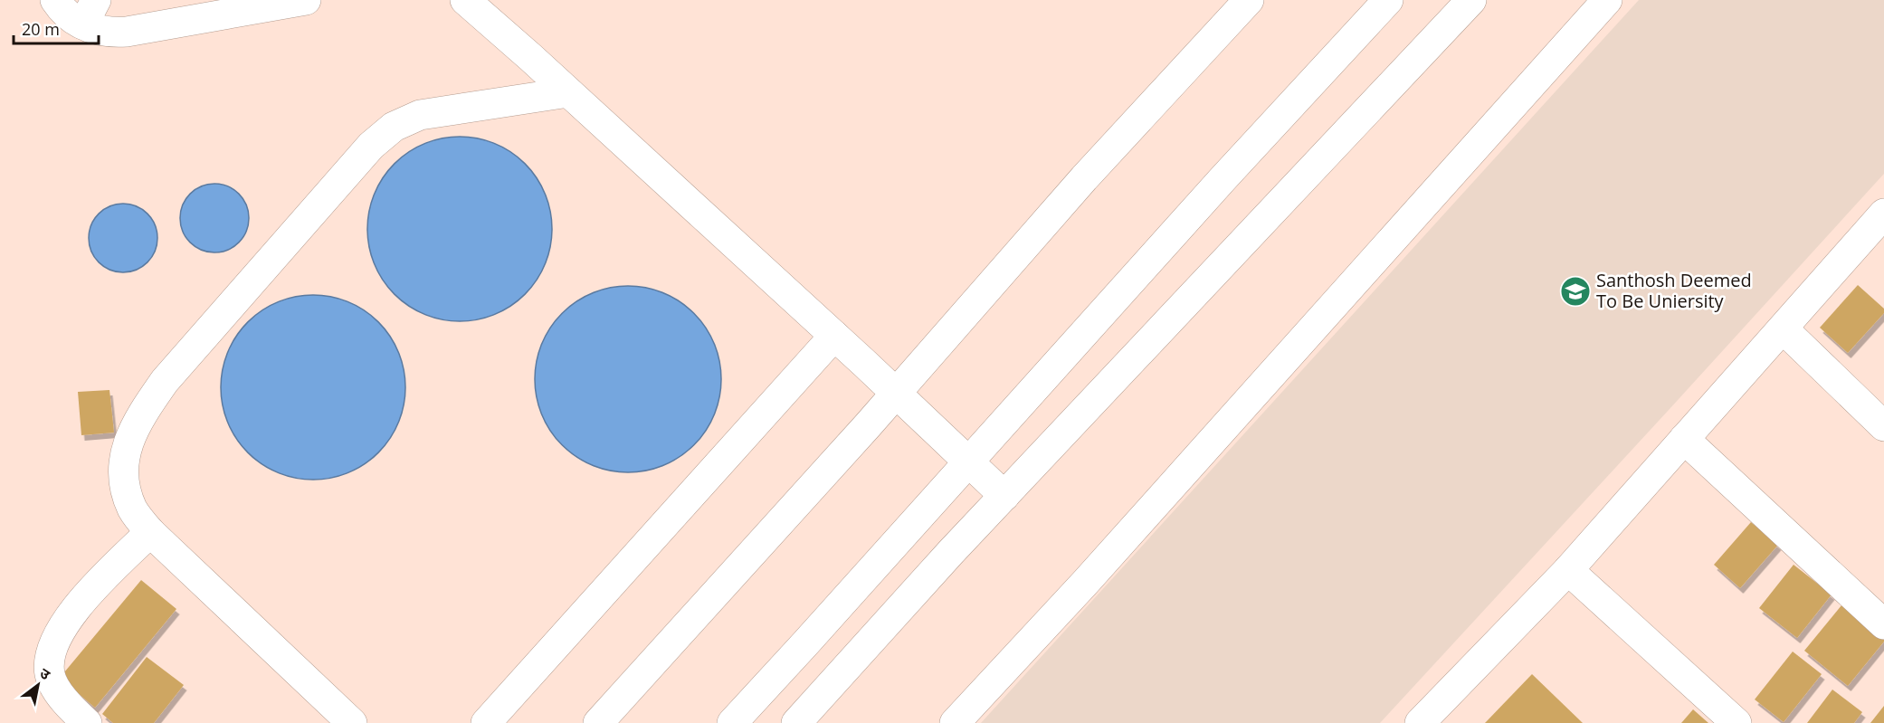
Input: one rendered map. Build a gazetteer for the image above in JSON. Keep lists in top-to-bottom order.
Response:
{
  "places": {
    "school or university": ["Santhosh Deemed To Be Uniersity"]
  },
  "scale_bar": "20 m",
  "north": "top right"
}
